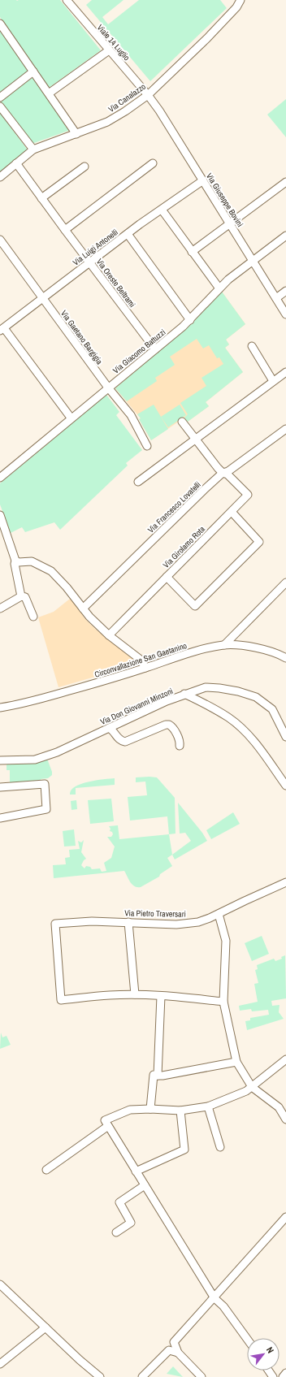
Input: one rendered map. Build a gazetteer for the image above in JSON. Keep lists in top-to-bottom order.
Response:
{
  "streets": {
    "street": [
      "Viale 14 Luglio",
      "Via Canalazzo",
      "Via Giuseppe Bovini",
      "Via Luigi Antonelli",
      "Via Oreste Beltrami",
      "Via Gaetano Bargigia",
      "Via Giacomo Battuzzi",
      "Via Francesco Lovatelli",
      "Via Girolamo Rota",
      "Circonvallazione San Gaetanino",
      "Via Don Giovanni Minzoni",
      "Via Pietro Traversari"
    ]
  },
  "crossings": [
    ["Viale 14 Luglio", "Via Canalazzo"],
    ["Viale 14 Luglio", "Via Giuseppe Bovini"],
    ["Via Canalazzo", "Via Giuseppe Bovini"],
    ["Via Canalazzo", "Via Oreste Beltrami"],
    ["Via Giuseppe Bovini", "Via Luigi Antonelli"],
    ["Via Giuseppe Bovini", "Via Giacomo Battuzzi"],
    ["Via Luigi Antonelli", "Via Oreste Beltrami"],
    ["Via Luigi Antonelli", "Via Gaetano Bargigia"],
    ["Via Oreste Beltrami", "Via Giacomo Battuzzi"],
    ["Via Gaetano Bargigia", "Via Giacomo Battuzzi"],
    ["Via Francesco Lovatelli", "Via Girolamo Rota"]
  ],
  "north": "top right"
}
